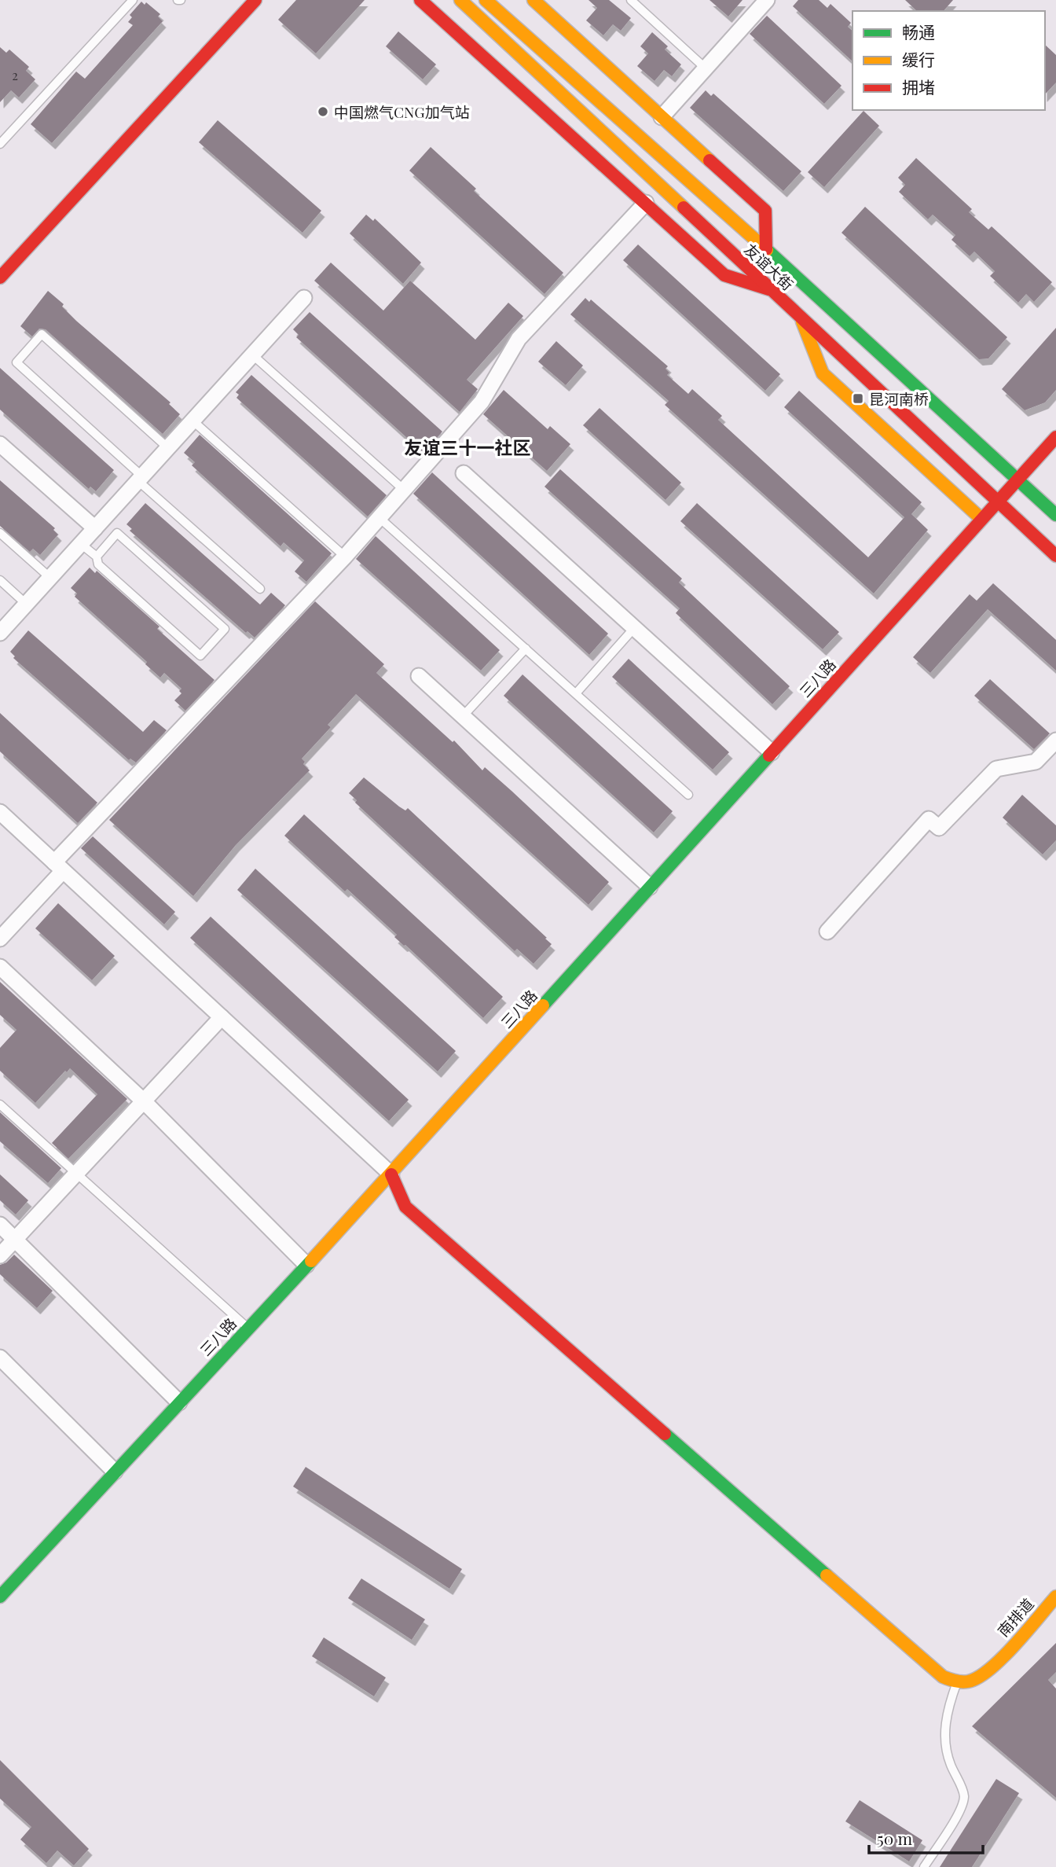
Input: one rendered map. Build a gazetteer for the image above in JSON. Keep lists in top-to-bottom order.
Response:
{
  "streets": {
    "main road": ["友谊大街", "三八路", "南排道"]
  },
  "crossings": [
    ["友谊大街", "三八路"]
  ],
  "districts": ["友谊三十一社区"],
  "places": {
    "other": ["中国燃气CNG加气站"],
    "transit": ["昆河南桥"]
  },
  "house_numbers": ["2"],
  "legend": ["畅通", "缓行", "拥堵"],
  "scale_bar": "50 m"
}
